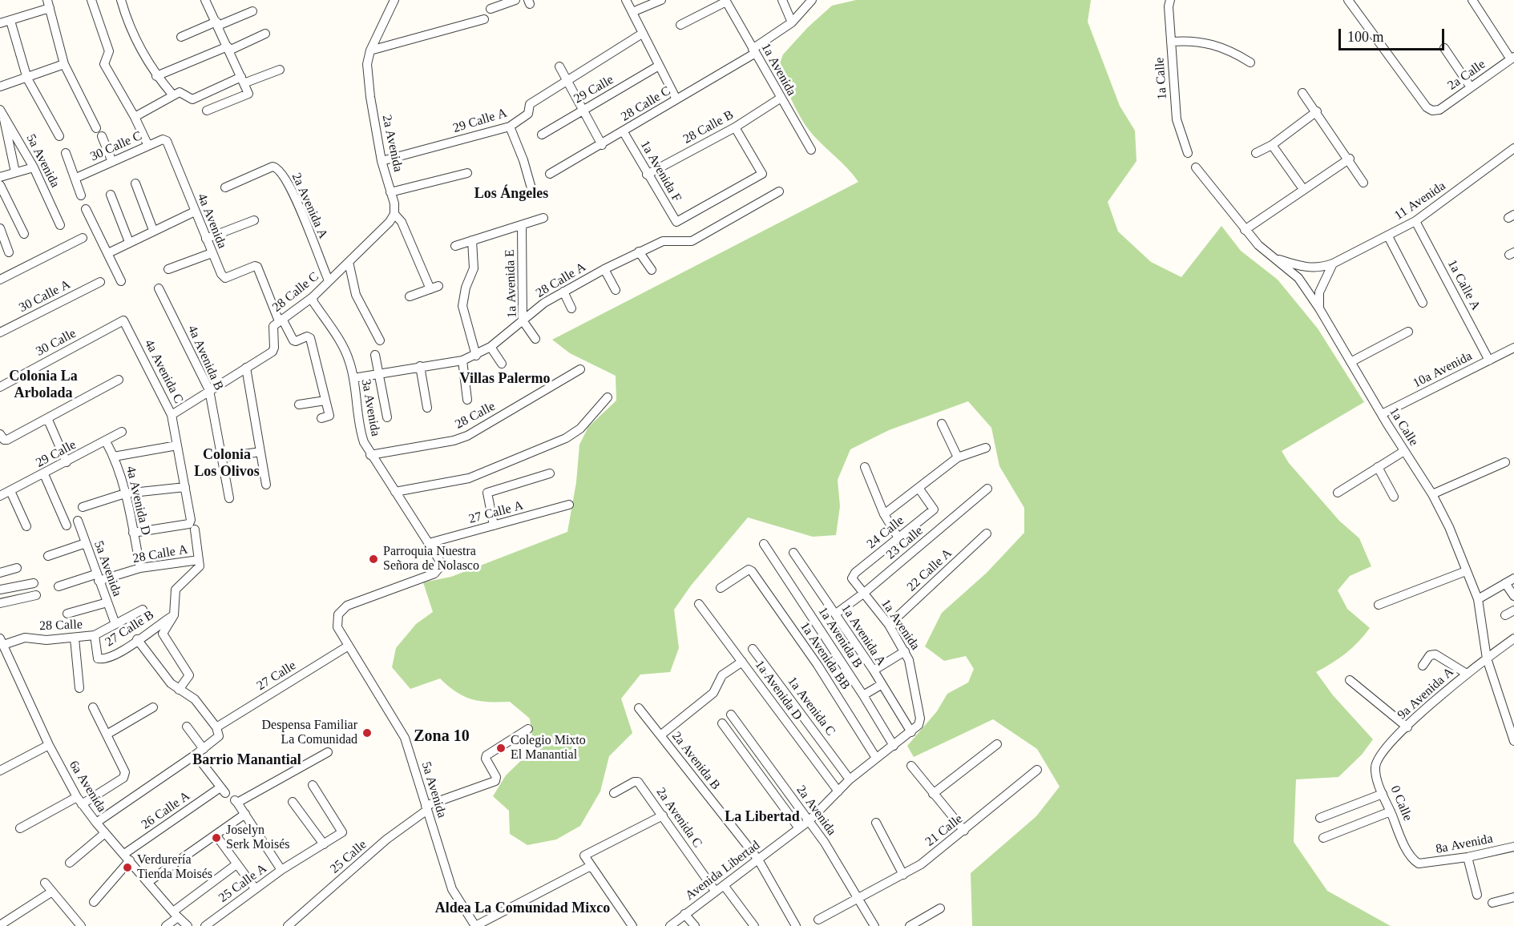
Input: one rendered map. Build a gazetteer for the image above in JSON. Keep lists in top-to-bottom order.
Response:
{
  "streets": {
    "street": [
      "1a Avenida",
      "2a Calle",
      "1a Calle",
      "29 Calle",
      "28 Calle C",
      "29 Calle A",
      "28 Calle B",
      "2a Avenida",
      "30 Calle C",
      "5a Avenida",
      "1a Avenida F",
      "11 Avenida",
      "2a Avenida A",
      "4a Avenida",
      "28 Calle A",
      "1a Avenida E",
      "1a Calle A",
      "30 Calle A",
      "30 Calle",
      "4a Avenida B",
      "10a Avenida",
      "4a Avenida C",
      "3a Avenida",
      "28 Calle",
      "4a Avenida D",
      "27 Calle A",
      "24 Calle",
      "23 Calle",
      "22 Calle A",
      "27 Calle B",
      "1a Avenida A",
      "1a Avenida B",
      "1a Avenida BB",
      "27 Calle",
      "1a Avenida D",
      "9a Avenida A",
      "1a Avenida C",
      "2a Avenida B",
      "6a Avenida",
      "0 Calle",
      "26 Calle A",
      "2a Avenida C",
      "21 Calle",
      "8a Avenida",
      "25 Calle",
      "Avenida Libertad",
      "25 Calle A"
    ]
  },
  "crossings": [
    ["1a Avenida", "28 Calle C"],
    ["1a Avenida", "28 Calle B"],
    ["1a Avenida", "24 Calle"],
    ["1a Avenida", "23 Calle"],
    ["1a Avenida", "22 Calle A"],
    ["1a Avenida", "Avenida Libertad"],
    ["1a Calle", "11 Avenida"],
    ["1a Calle", "10a Avenida"],
    ["1a Calle", "9a Avenida A"],
    ["29 Calle", "4a Avenida D"],
    ["28 Calle C", "2a Avenida"],
    ["28 Calle C", "1a Avenida F"],
    ["28 Calle C", "2a Avenida A"],
    ["28 Calle C", "4a Avenida"],
    ["28 Calle C", "4a Avenida B"],
    ["28 Calle C", "4a Avenida C"],
    ["28 Calle C", "3a Avenida"],
    ["29 Calle A", "2a Avenida"],
    ["28 Calle B", "1a Avenida F"],
    ["2a Avenida", "21 Calle"],
    ["2a Avenida", "Avenida Libertad"],
    ["30 Calle C", "4a Avenida"],
    ["5a Avenida", "28 Calle A"],
    ["5a Avenida", "3a Avenida"],
    ["5a Avenida", "28 Calle"],
    ["5a Avenida", "27 Calle"],
    ["5a Avenida", "25 Calle"],
    ["11 Avenida", "1a Calle A"],
    ["28 Calle A", "1a Avenida E"],
    ["28 Calle A", "4a Avenida C"],
    ["28 Calle A", "3a Avenida"],
    ["28 Calle A", "4a Avenida D"],
    ["1a Calle A", "10a Avenida"],
    ["30 Calle", "4a Avenida C"],
    ["3a Avenida", "28 Calle"],
    ["3a Avenida", "27 Calle A"],
    ["28 Calle", "27 Calle B"],
    ["28 Calle", "6a Avenida"],
    ["23 Calle", "1a Avenida A"],
    ["1a Avenida A", "Avenida Libertad"],
    ["1a Avenida B", "Avenida Libertad"],
    ["1a Avenida BB", "Avenida Libertad"],
    ["27 Calle", "6a Avenida"],
    ["27 Calle", "26 Calle A"],
    ["1a Avenida D", "Avenida Libertad"],
    ["9a Avenida A", "0 Calle"],
    ["1a Avenida C", "Avenida Libertad"],
    ["2a Avenida B", "Avenida Libertad"],
    ["6a Avenida", "26 Calle A"],
    ["0 Calle", "8a Avenida"],
    ["2a Avenida C", "Avenida Libertad"]
  ],
  "districts": [
    "Los Ángeles",
    "Colonia La Arbolada",
    "Villas Palermo",
    "Colonia Los Olivos",
    "Zona 10",
    "Barrio Manantial",
    "La Libertad",
    "Aldea La Comunidad Mixco"
  ],
  "places": [
    "Parroquia Nuestra Señora de Nolasco",
    "Despensa Familiar La Comunidad",
    "Colegio Mixto El Manantial",
    "Joselyn Serk Moisés",
    "Verdurería Tienda Moisés"
  ],
  "scale_bar": "100 m"
}
